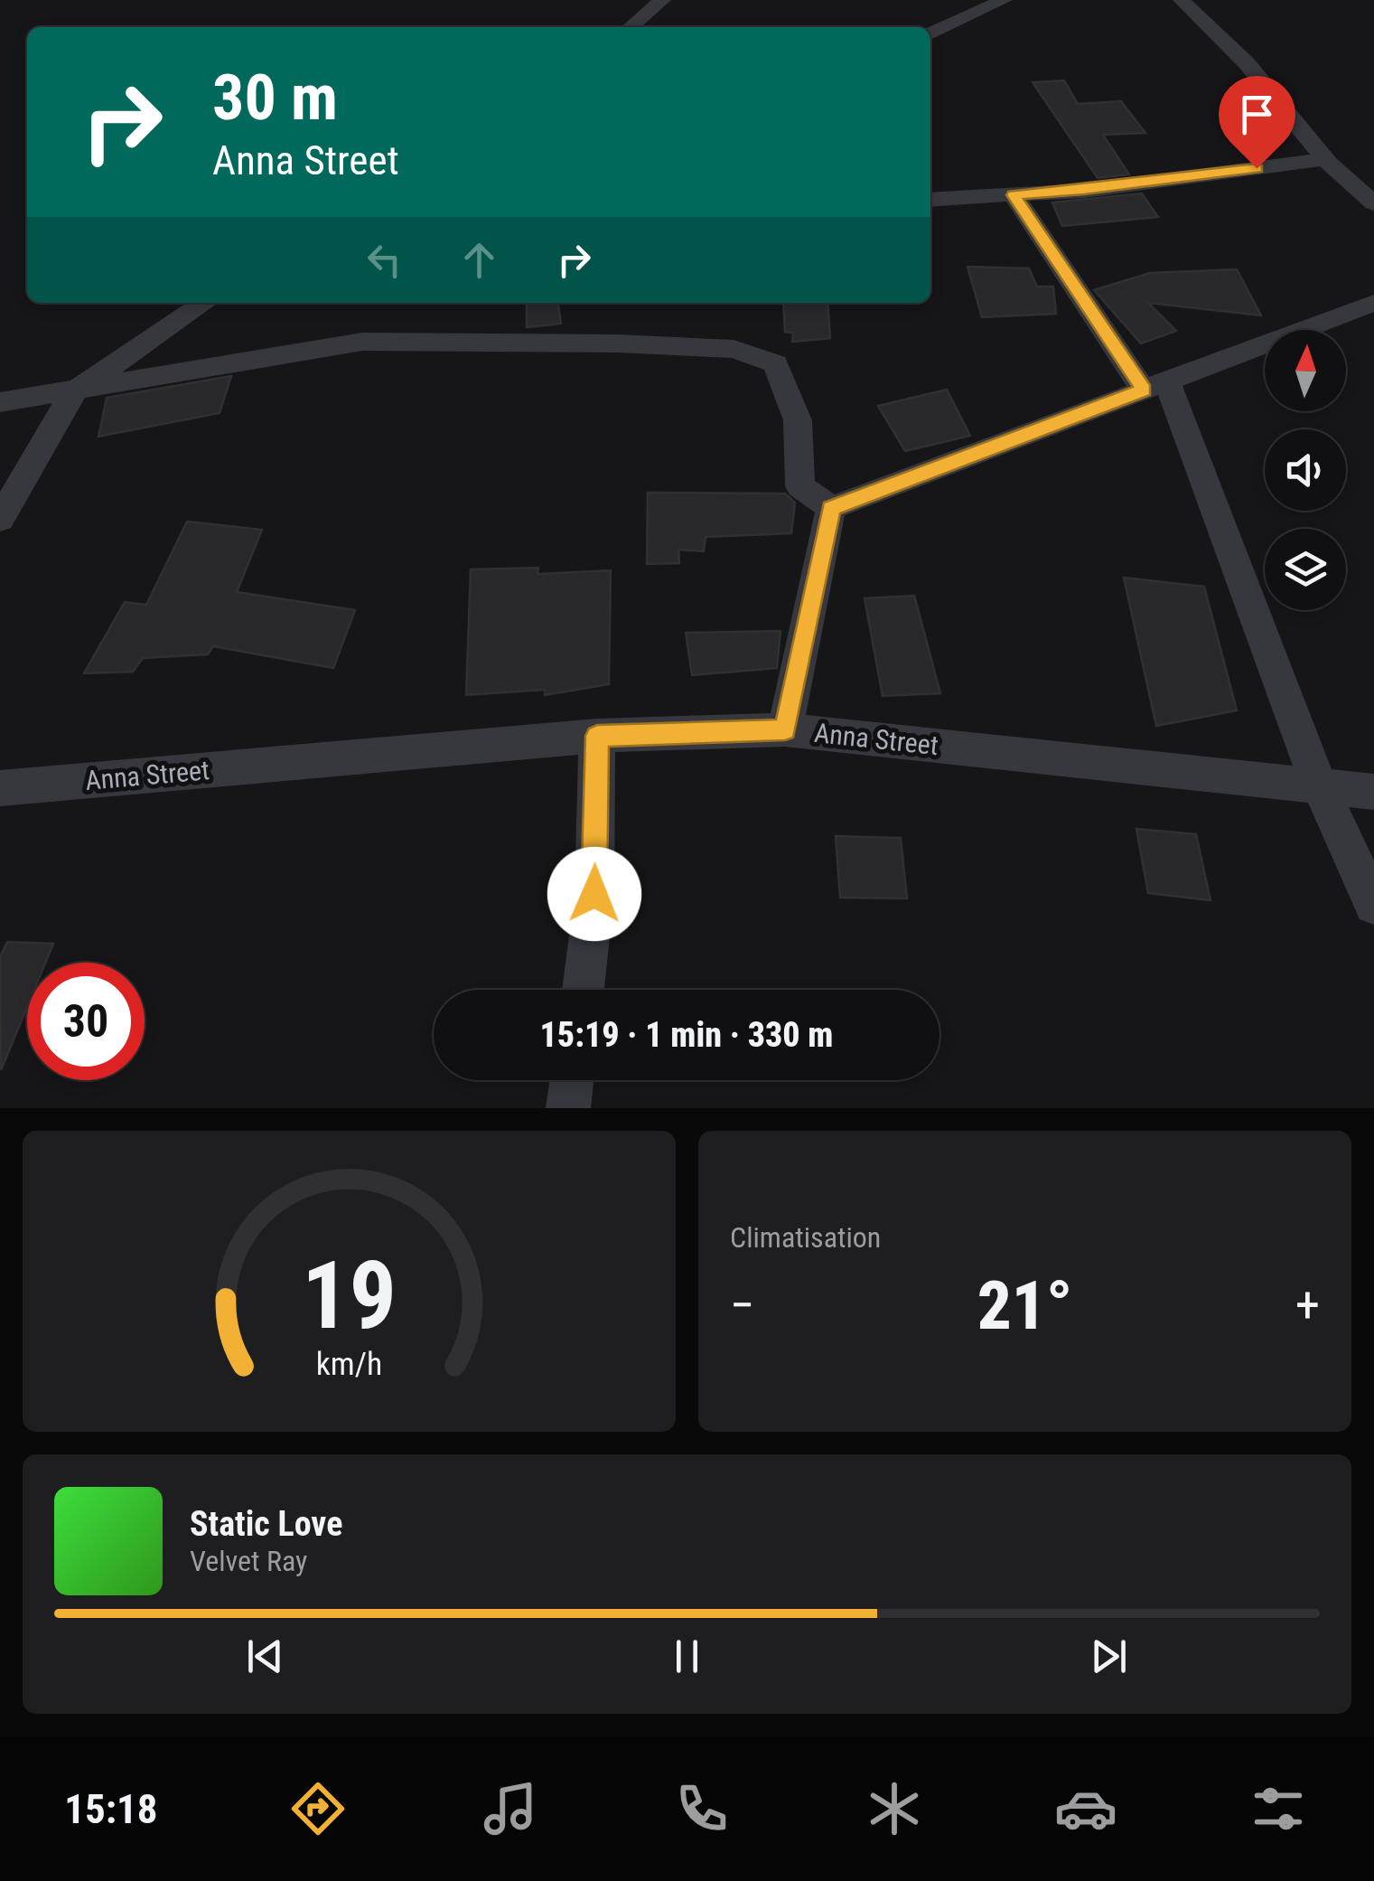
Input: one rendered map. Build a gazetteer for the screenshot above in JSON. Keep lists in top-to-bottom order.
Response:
{
  "streets": {
    "street": ["Anna Street"]
  },
  "north": "top",
  "page": {
    "turn": ["30 m", "Anna Street"],
    "limit": "30",
    "trip": "15:19 · 1 min · 330 m",
    "tile": "Climatisation",
    "heat": ["−", "21°", "+"],
    "song": ["Static Love", "Velvet Ray"],
    "tabs": "15:18",
    "gauge": ["19", "km/h"]
  }
}
